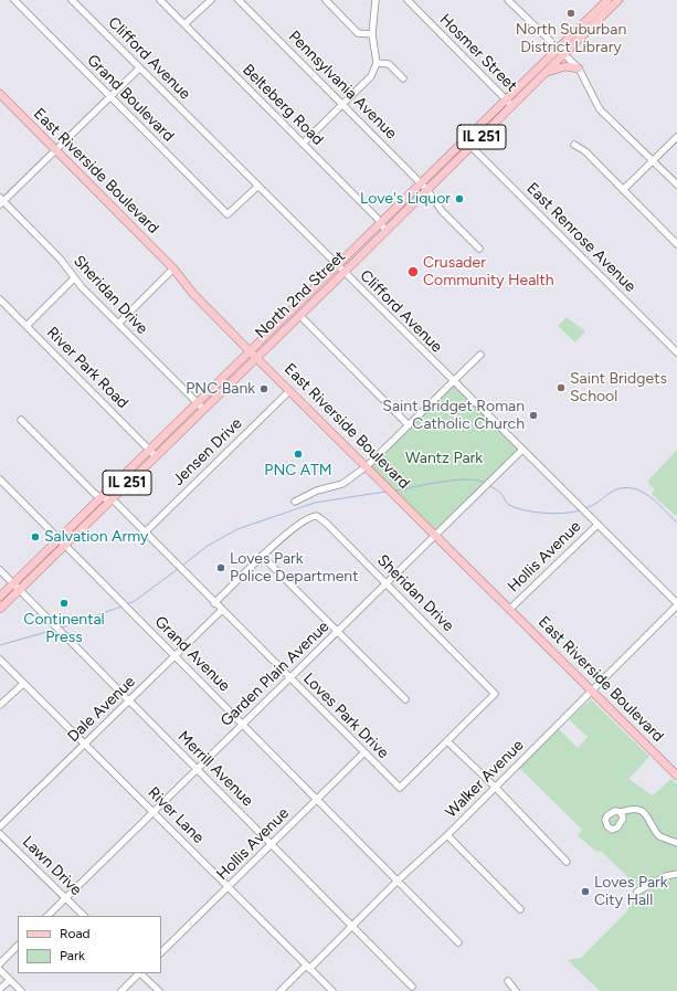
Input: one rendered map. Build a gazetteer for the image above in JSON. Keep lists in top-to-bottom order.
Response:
{
  "streets": {
    "main road": ["IL 251", "East Riverside Boulevard", "North 2nd Street"],
    "street": [
      "Hosmer Street",
      "Clifford Avenue",
      "Pennsylvania Avenue",
      "Grand Boulevard",
      "Belteberg Road",
      "East Renrose Avenue",
      "Sheridan Drive",
      "River Park Road",
      "Jensen Drive",
      "Hollis Avenue",
      "Grand Avenue",
      "Garden Plain Avenue",
      "Dale Avenue",
      "Loves Park Drive",
      "Merrill Avenue",
      "Walker Avenue",
      "River Lane",
      "Lawn Drive"
    ]
  },
  "crossings": [
    ["Hosmer Street", "North 2nd Street"],
    ["Clifford Avenue", "Grand Boulevard"],
    ["Clifford Avenue", "North 2nd Street"],
    ["Clifford Avenue", "Hollis Avenue"],
    ["Clifford Avenue", "Garden Plain Avenue"],
    ["Clifford Avenue", "Walker Avenue"],
    ["Pennsylvania Avenue", "North 2nd Street"],
    ["Belteberg Road", "North 2nd Street"],
    ["East Riverside Boulevard", "North 2nd Street"],
    ["East Riverside Boulevard", "Jensen Drive"],
    ["East Riverside Boulevard", "Hollis Avenue"],
    ["East Riverside Boulevard", "Garden Plain Avenue"],
    ["East Riverside Boulevard", "Walker Avenue"],
    ["East Renrose Avenue", "North 2nd Street"],
    ["Sheridan Drive", "North 2nd Street"],
    ["Sheridan Drive", "Garden Plain Avenue"],
    ["Sheridan Drive", "Loves Park Drive"],
    ["North 2nd Street", "River Park Road"],
    ["North 2nd Street", "Grand Avenue"],
    ["North 2nd Street", "Loves Park Drive"],
    ["North 2nd Street", "Merrill Avenue"],
    ["Jensen Drive", "Loves Park Drive"],
    ["Hollis Avenue", "Grand Avenue"],
    ["Hollis Avenue", "Loves Park Drive"],
    ["Hollis Avenue", "Merrill Avenue"],
    ["Hollis Avenue", "River Lane"],
    ["Grand Avenue", "Garden Plain Avenue"],
    ["Grand Avenue", "Dale Avenue"],
    ["Grand Avenue", "Walker Avenue"],
    ["Garden Plain Avenue", "Loves Park Drive"],
    ["Garden Plain Avenue", "Merrill Avenue"],
    ["Garden Plain Avenue", "River Lane"],
    ["Garden Plain Avenue", "Lawn Drive"],
    ["Dale Avenue", "Loves Park Drive"],
    ["Dale Avenue", "Merrill Avenue"],
    ["Dale Avenue", "River Lane"],
    ["Merrill Avenue", "Walker Avenue"],
    ["Walker Avenue", "River Lane"]
  ],
  "parks": ["Wantz Park"],
  "places": [
    "North Suburban District Library",
    "Love's Liquor",
    "Crusader Community Health",
    "Saint Bridgets School",
    "PNC Bank",
    "Saint Bridget Roman Catholic Church",
    "PNC ATM",
    "Salvation Army",
    "Loves Park Police Department",
    "Continental Press",
    "Loves Park City Hall"
  ],
  "legend": ["Road", "Park"]
}
